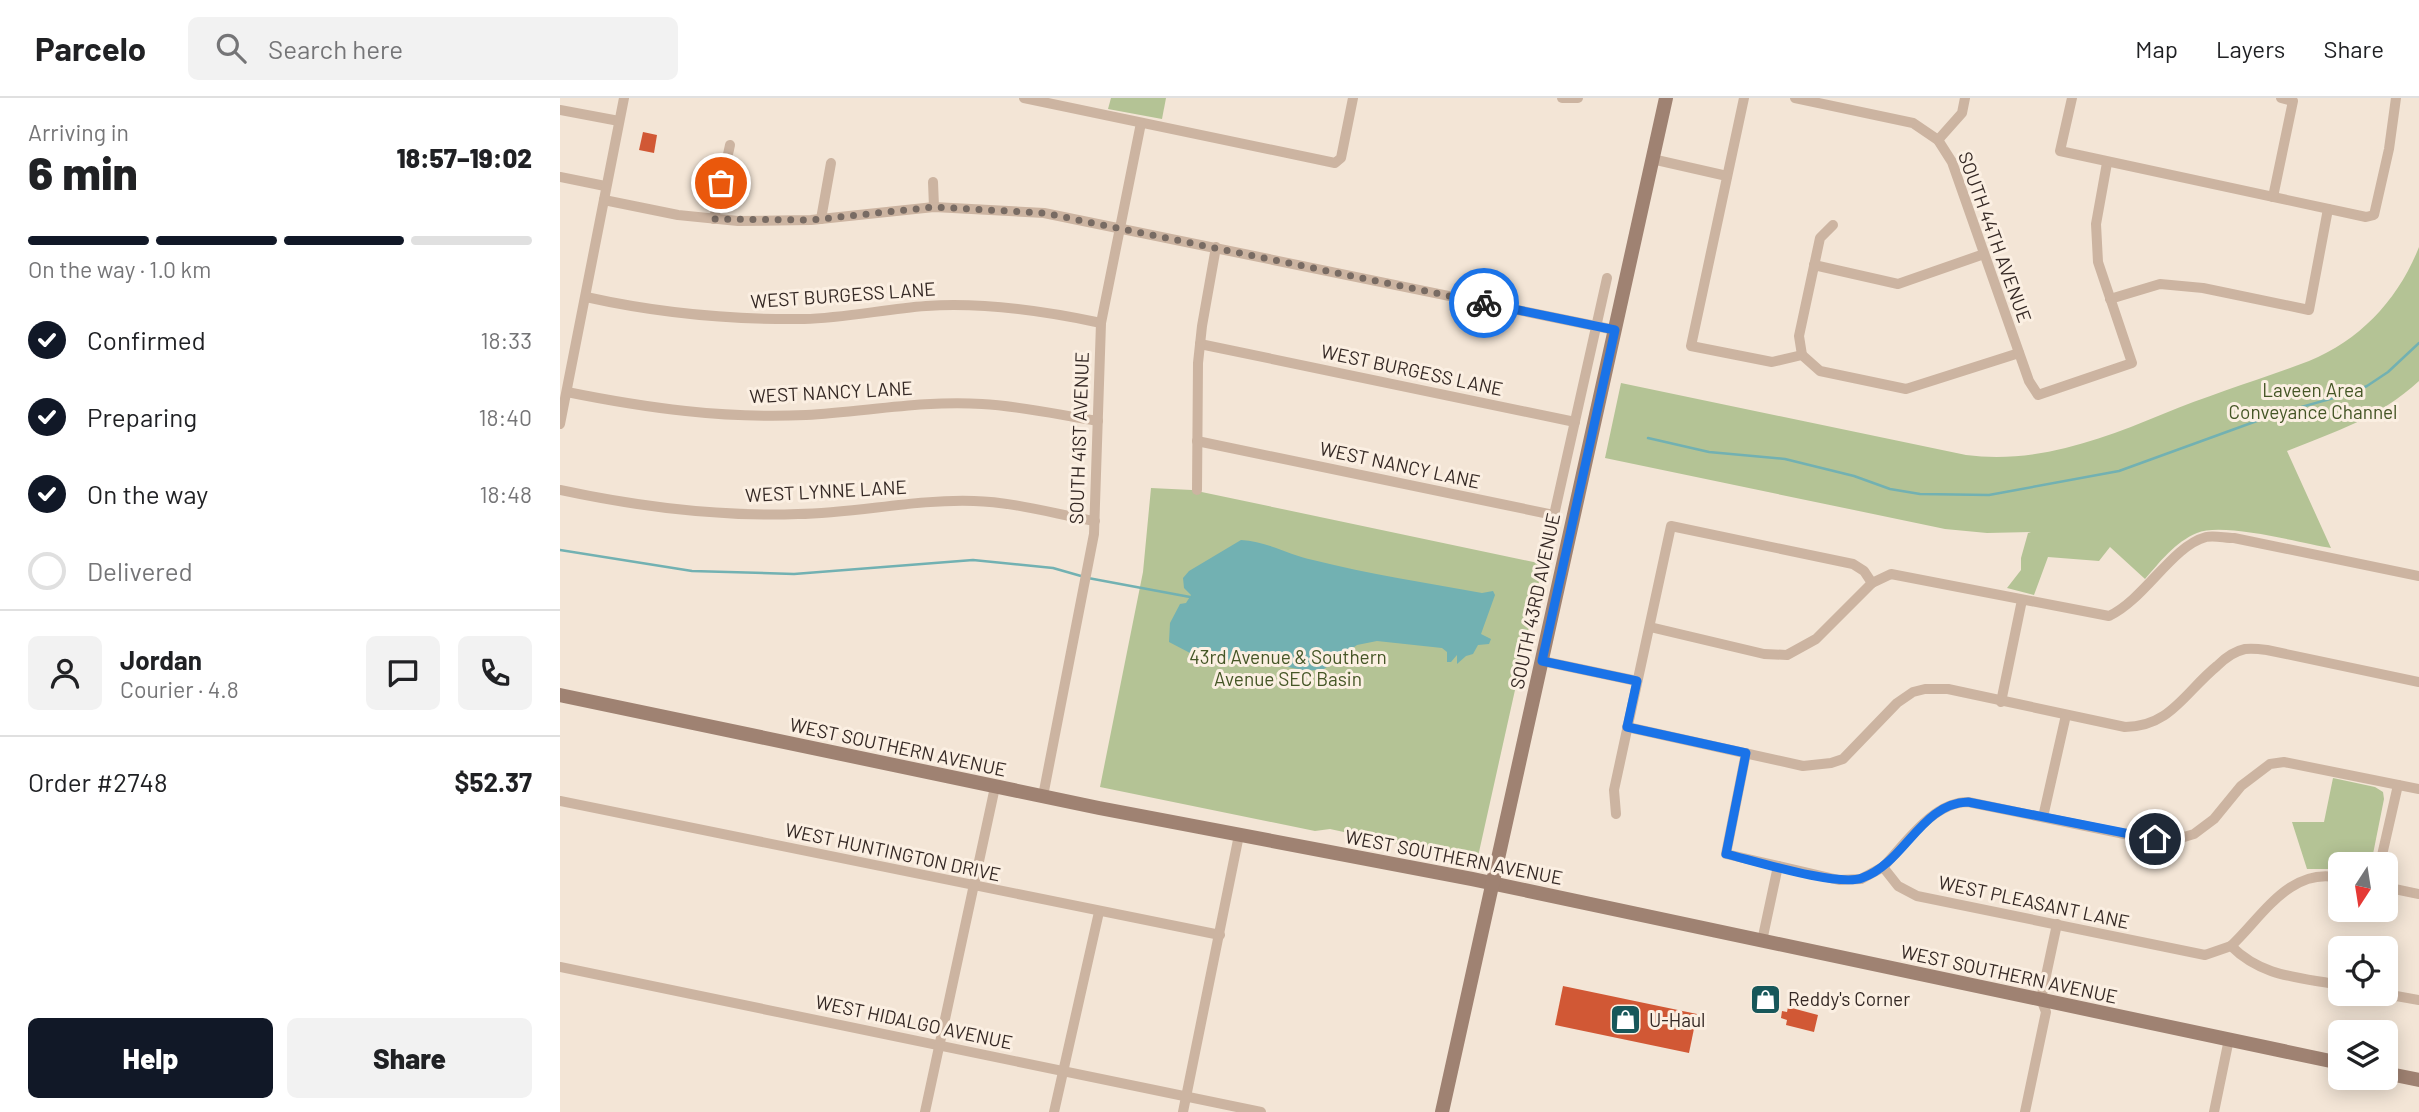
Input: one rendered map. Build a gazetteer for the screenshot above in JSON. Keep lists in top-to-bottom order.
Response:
{
  "streets": {
    "main road": ["SOUTH 43RD AVENUE", "WEST SOUTHERN AVENUE"],
    "street": [
      "SOUTH 44TH AVENUE",
      "WEST BURGESS LANE",
      "WEST NANCY LANE",
      "SOUTH 41ST AVENUE",
      "WEST LYNNE LANE",
      "WEST HUNTINGTON DRIVE",
      "WEST PLEASANT LANE",
      "WEST HIDALGO AVENUE"
    ]
  },
  "crossings": [
    ["WEST BURGESS LANE", "SOUTH 41ST AVENUE"],
    ["WEST BURGESS LANE", "SOUTH 43RD AVENUE"],
    ["WEST NANCY LANE", "SOUTH 41ST AVENUE"],
    ["WEST NANCY LANE", "SOUTH 43RD AVENUE"],
    ["SOUTH 41ST AVENUE", "WEST LYNNE LANE"],
    ["SOUTH 41ST AVENUE", "WEST SOUTHERN AVENUE"],
    ["SOUTH 43RD AVENUE", "WEST SOUTHERN AVENUE"]
  ],
  "parks": ["Laveen Area Conveyance Channel", "43rd Avenue & Southern Avenue SEC Basin"],
  "places": {
    "shop": ["Reddy's Corner", "U-Haul"]
  },
  "north": "bottom",
  "page": {
    "header": "Parcelo",
    "search": "Search here",
    "nav": ["Map", "Layers", "Share"],
    "heading": ["6 min", "Arriving in", "18:57–19:02"],
    "panel": [
      "Jordan",
      "Courier · 4.8",
      "Order #2748",
      "$52.37"
    ],
    "bar": "On the way · 1.0 km",
    "list": [
      ["Confirmed", "18:33"],
      ["Preparing", "18:40"],
      ["On the way", "18:48"],
      "Delivered"
    ],
    "buttons": ["Help", "Share"]
  }
}
